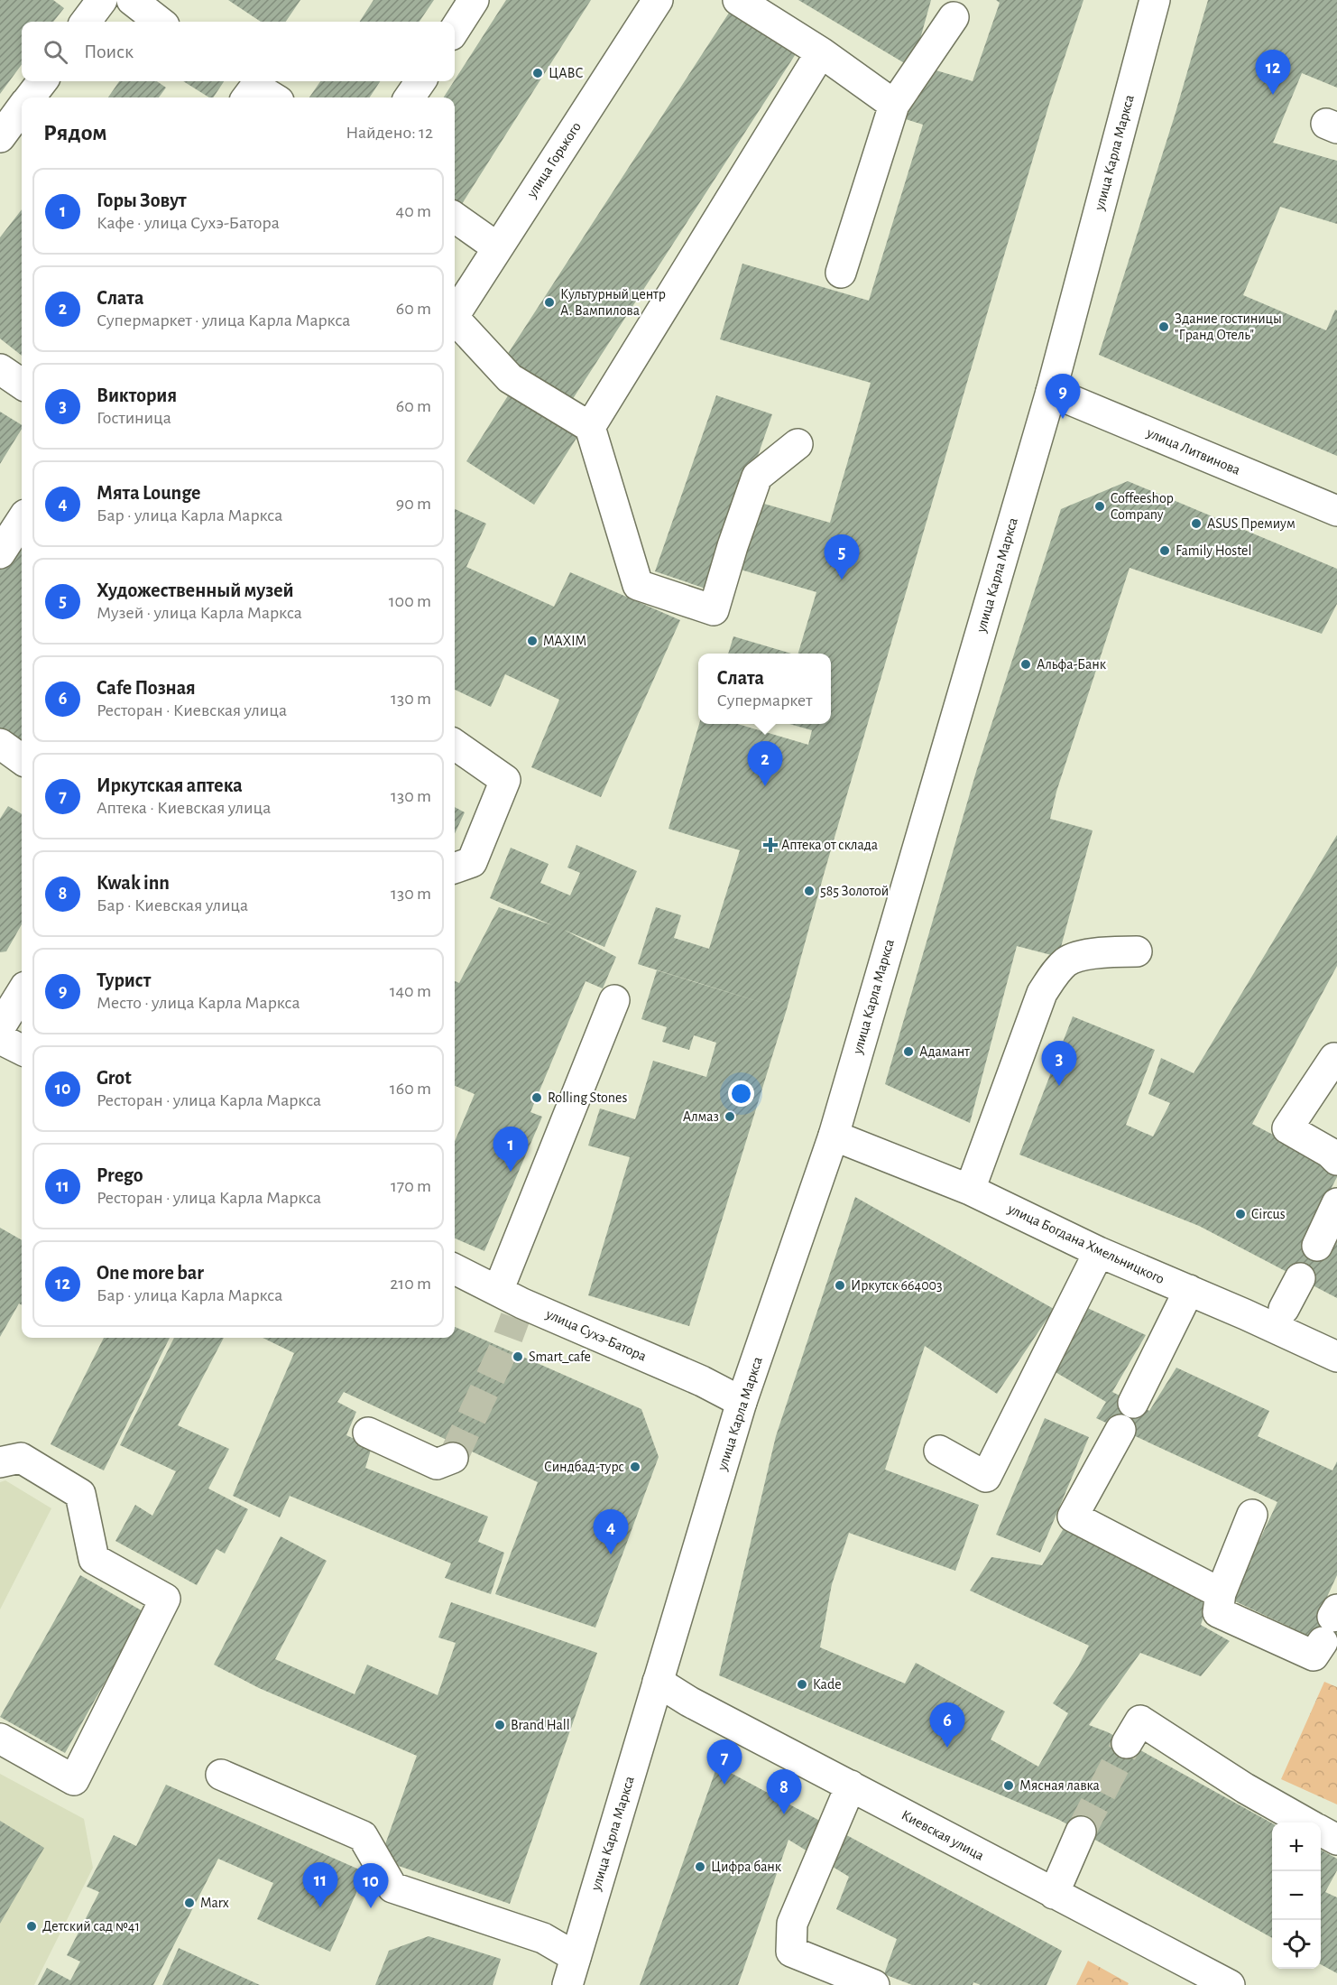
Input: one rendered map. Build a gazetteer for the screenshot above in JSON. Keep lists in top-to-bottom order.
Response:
{
  "streets": {
    "street": [
      "улица Карла Маркса",
      "улица Горького",
      "улица Литвинова",
      "улица Богдана Хмельницкого",
      "улица Сухэ-Батора",
      "Киевская улица"
    ]
  },
  "crossings": [
    ["улица Карла Маркса", "улица Литвинова"],
    ["улица Карла Маркса", "улица Богдана Хмельницкого"],
    ["улица Карла Маркса", "улица Сухэ-Батора"],
    ["улица Карла Маркса", "Киевская улица"]
  ],
  "places": {
    "other": [
      "ЦАВС",
      "Культурный центр А. Вампилова",
      "Здание гостиницы \"Гранд Отель\"",
      "Coffeeshop Company",
      "ASUS Премиум",
      "Family Hostel",
      "MAXIM",
      "Альфа-Банк",
      "585 Золотой",
      "Адамант",
      "Rolling Stones",
      "Алмаз",
      "Circus",
      "Иркутск 664003",
      "Smart_cafe",
      "Синдбад-турс",
      "Kade",
      "Brand Hall",
      "Мясная лавка",
      "Цифра банк",
      "Marx",
      "Детский сад №41"
    ],
    "health": ["Аптека от склада"]
  },
  "page": {
    "search": "Поиск",
    "pins": [
      "12",
      "9",
      "5",
      "2",
      "3",
      "1",
      "4",
      "6",
      "7",
      "8",
      "11",
      "10"
    ],
    "heading": ["Рядом", "Найдено: 12"],
    "list": [
      {
        "mark": "1",
        "name": "Горы Зовут",
        "note": "Кафе · улица Сухэ-Батора",
        "value": "40 m"
      },
      {
        "mark": "2",
        "name": "Слата",
        "note": "Супермаркет · улица Карла Маркса",
        "value": "60 m"
      },
      {
        "mark": "3",
        "name": "Виктория",
        "note": "Гостиница",
        "value": "60 m"
      },
      {
        "mark": "4",
        "name": "Мята Lounge",
        "note": "Бар · улица Карла Маркса",
        "value": "90 m"
      },
      {
        "mark": "5",
        "name": "Художественный музей",
        "note": "Музей · улица Карла Маркса",
        "value": "100 m"
      },
      {
        "mark": "6",
        "name": "Cafe Позная",
        "note": "Ресторан · Киевская улица",
        "value": "130 m"
      },
      {
        "mark": "7",
        "name": "Иркутская аптека",
        "note": "Аптека · Киевская улица",
        "value": "130 m"
      },
      {
        "mark": "8",
        "name": "Kwak inn",
        "note": "Бар · Киевская улица",
        "value": "130 m"
      },
      {
        "mark": "9",
        "name": "Турист",
        "note": "Место · улица Карла Маркса",
        "value": "140 m"
      },
      {
        "mark": "10",
        "name": "Grot",
        "note": "Ресторан · улица Карла Маркса",
        "value": "160 m"
      },
      {
        "mark": "11",
        "name": "Prego",
        "note": "Ресторан · улица Карла Маркса",
        "value": "170 m"
      },
      {
        "mark": "12",
        "name": "One more bar",
        "note": "Бар · улица Карла Маркса",
        "value": "210 m"
      }
    ],
    "popup": ["Слата", "Супермаркет"],
    "map_buttons": ["+", "−"]
  }
}
